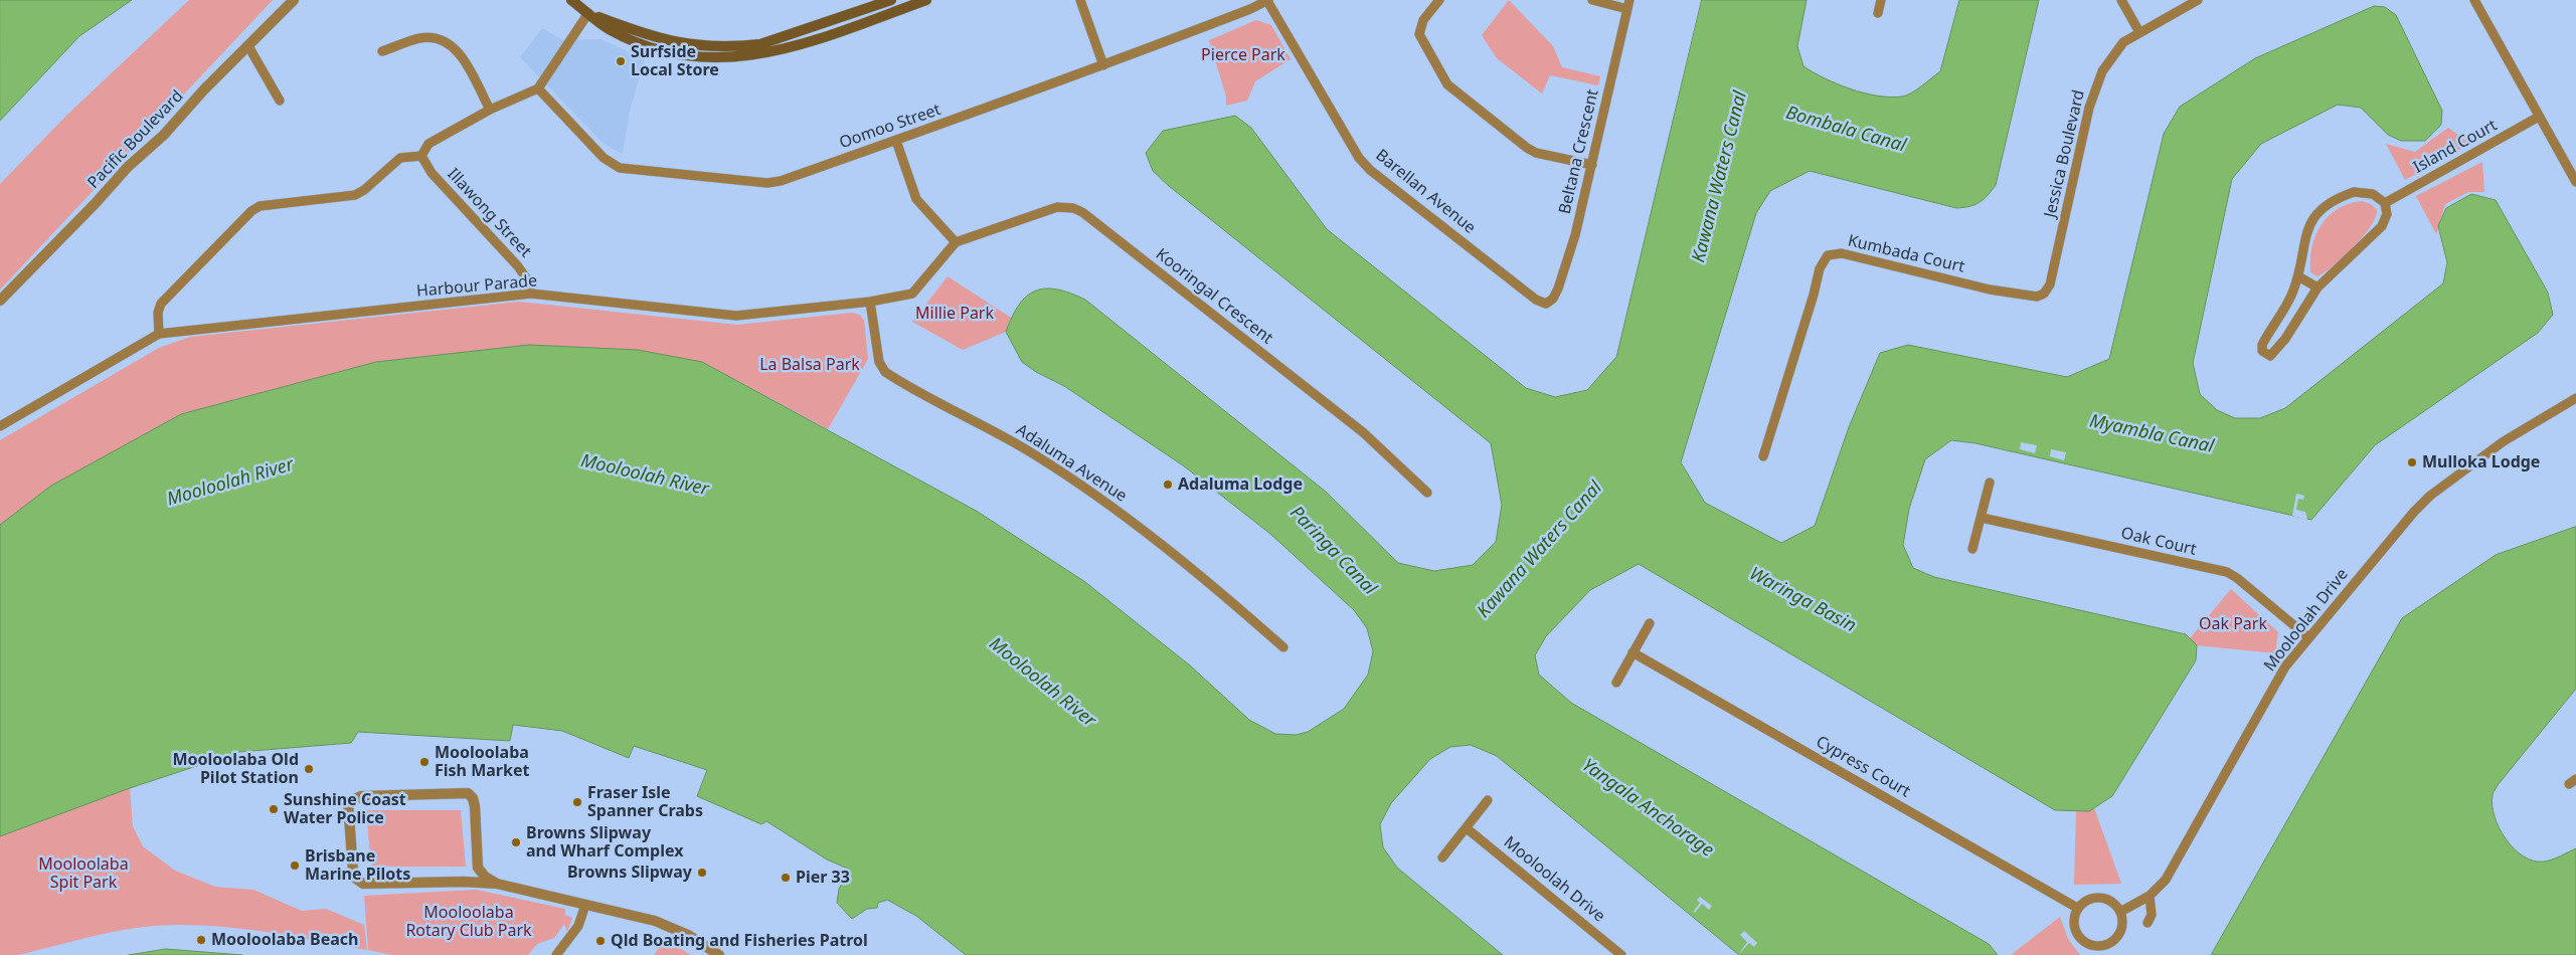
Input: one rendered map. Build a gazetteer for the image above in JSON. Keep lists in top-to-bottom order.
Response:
{
  "streets": {
    "street": [
      "Oomoo Street",
      "Pacific Boulevard",
      "Island Court",
      "Beltana Crescent",
      "Jessica Boulevard",
      "Barellan Avenue",
      "Illawong Street",
      "Kumbada Court",
      "Harbour Parade",
      "Kooringal Crescent",
      "Adaluma Avenue",
      "Oak Court",
      "Mooloolah Drive",
      "Cypress Court"
    ]
  },
  "crossings": [
    ["Oomoo Street", "Barellan Avenue"],
    ["Beltana Crescent", "Barellan Avenue"],
    ["Jessica Boulevard", "Kumbada Court"],
    ["Illawong Street", "Harbour Parade"],
    ["Harbour Parade", "Kooringal Crescent"],
    ["Harbour Parade", "Adaluma Avenue"],
    ["Oak Court", "Mooloolah Drive"],
    ["Mooloolah Drive", "Cypress Court"]
  ],
  "water": [
    "Bombala Canal",
    "Kawana Waters Canal",
    "Myambla Canal",
    "Mooloolah River",
    "Paringa Canal",
    "Waringa Basin",
    "Yangala Anchorage"
  ],
  "parks": [
    "Pierce Park",
    "Millie Park",
    "La Balsa Park",
    "Oak Park",
    "Mooloolaba Spit Park",
    "Mooloolaba Rotary Club Park"
  ],
  "places": [
    "Surfside Local Store",
    "Mulloka Lodge",
    "Adaluma Lodge",
    "Mooloolaba Fish Market",
    "Mooloolaba Old Pilot Station",
    "Fraser Isle Spanner Crabs",
    "Sunshine Coast Water Police",
    "Browns Slipway and Wharf Complex",
    "Brisbane Marine Pilots",
    "Browns Slipway",
    "Pier 33",
    "Mooloolaba Beach",
    "Qld Boating and Fisheries Patrol"
  ]
}
